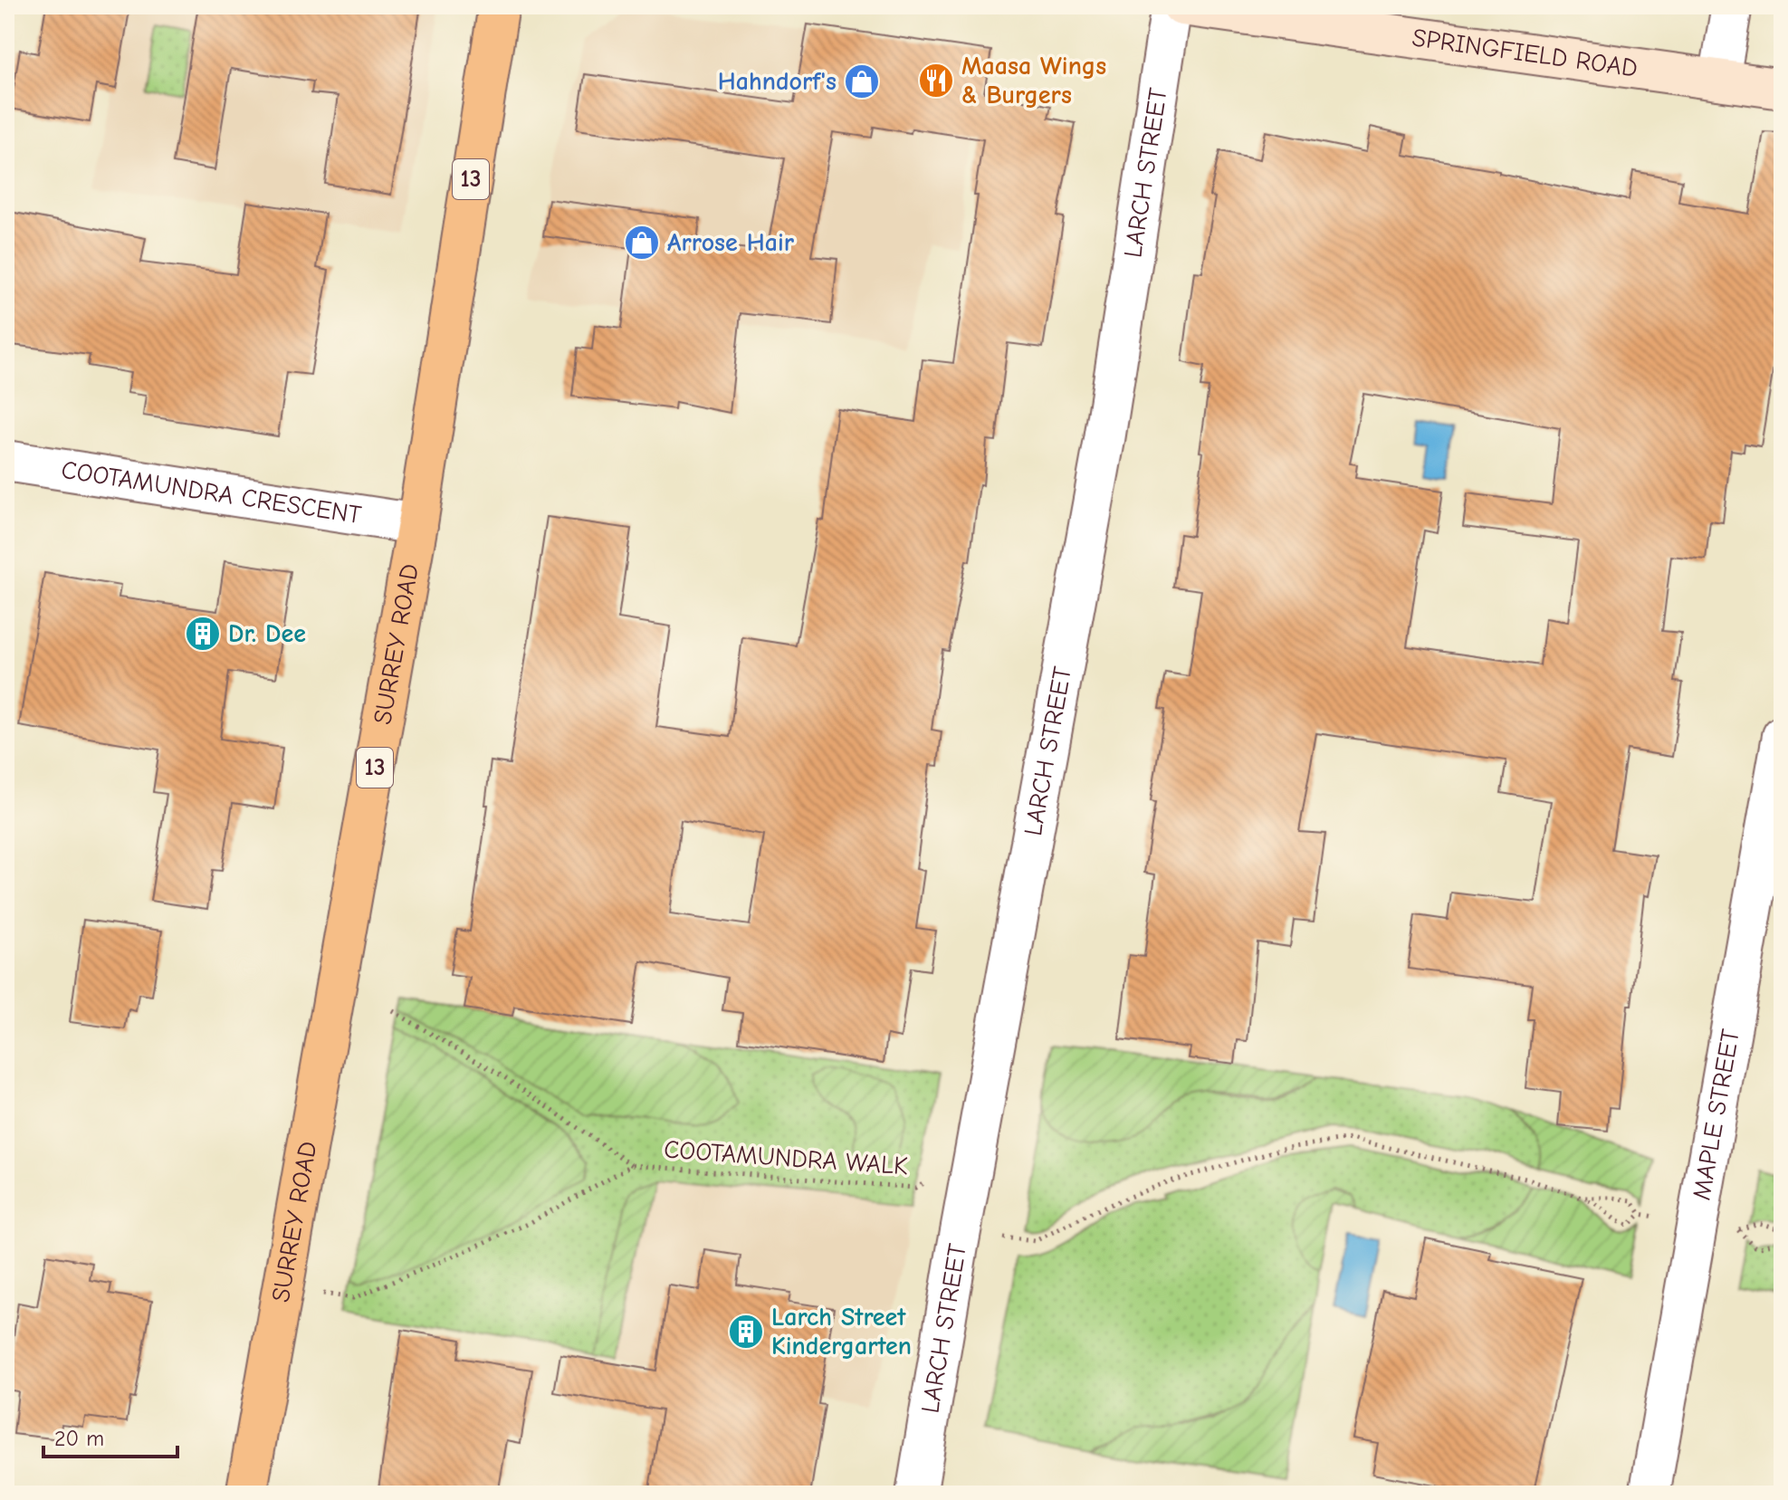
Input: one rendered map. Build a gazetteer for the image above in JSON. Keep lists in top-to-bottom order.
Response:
{
  "streets": {
    "main road": ["SPRINGFIELD ROAD", "13", "SURREY ROAD"],
    "street": ["LARCH STREET", "COOTAMUNDRA CRESCENT", "MAPLE STREET"],
    "path": ["COOTAMUNDRA WALK"]
  },
  "crossings": [
    ["LARCH STREET", "COOTAMUNDRA WALK"],
    ["COOTAMUNDRA CRESCENT", "SURREY ROAD"],
    ["SURREY ROAD", "COOTAMUNDRA WALK"]
  ],
  "places": {
    "restaurant": ["Maasa Wings & Burgers"],
    "shop": ["Hahndorf's", "Arrose Hair"],
    "building": ["Dr. Dee", "Larch Street Kindergarten"]
  },
  "scale_bar": "20 m"
}
